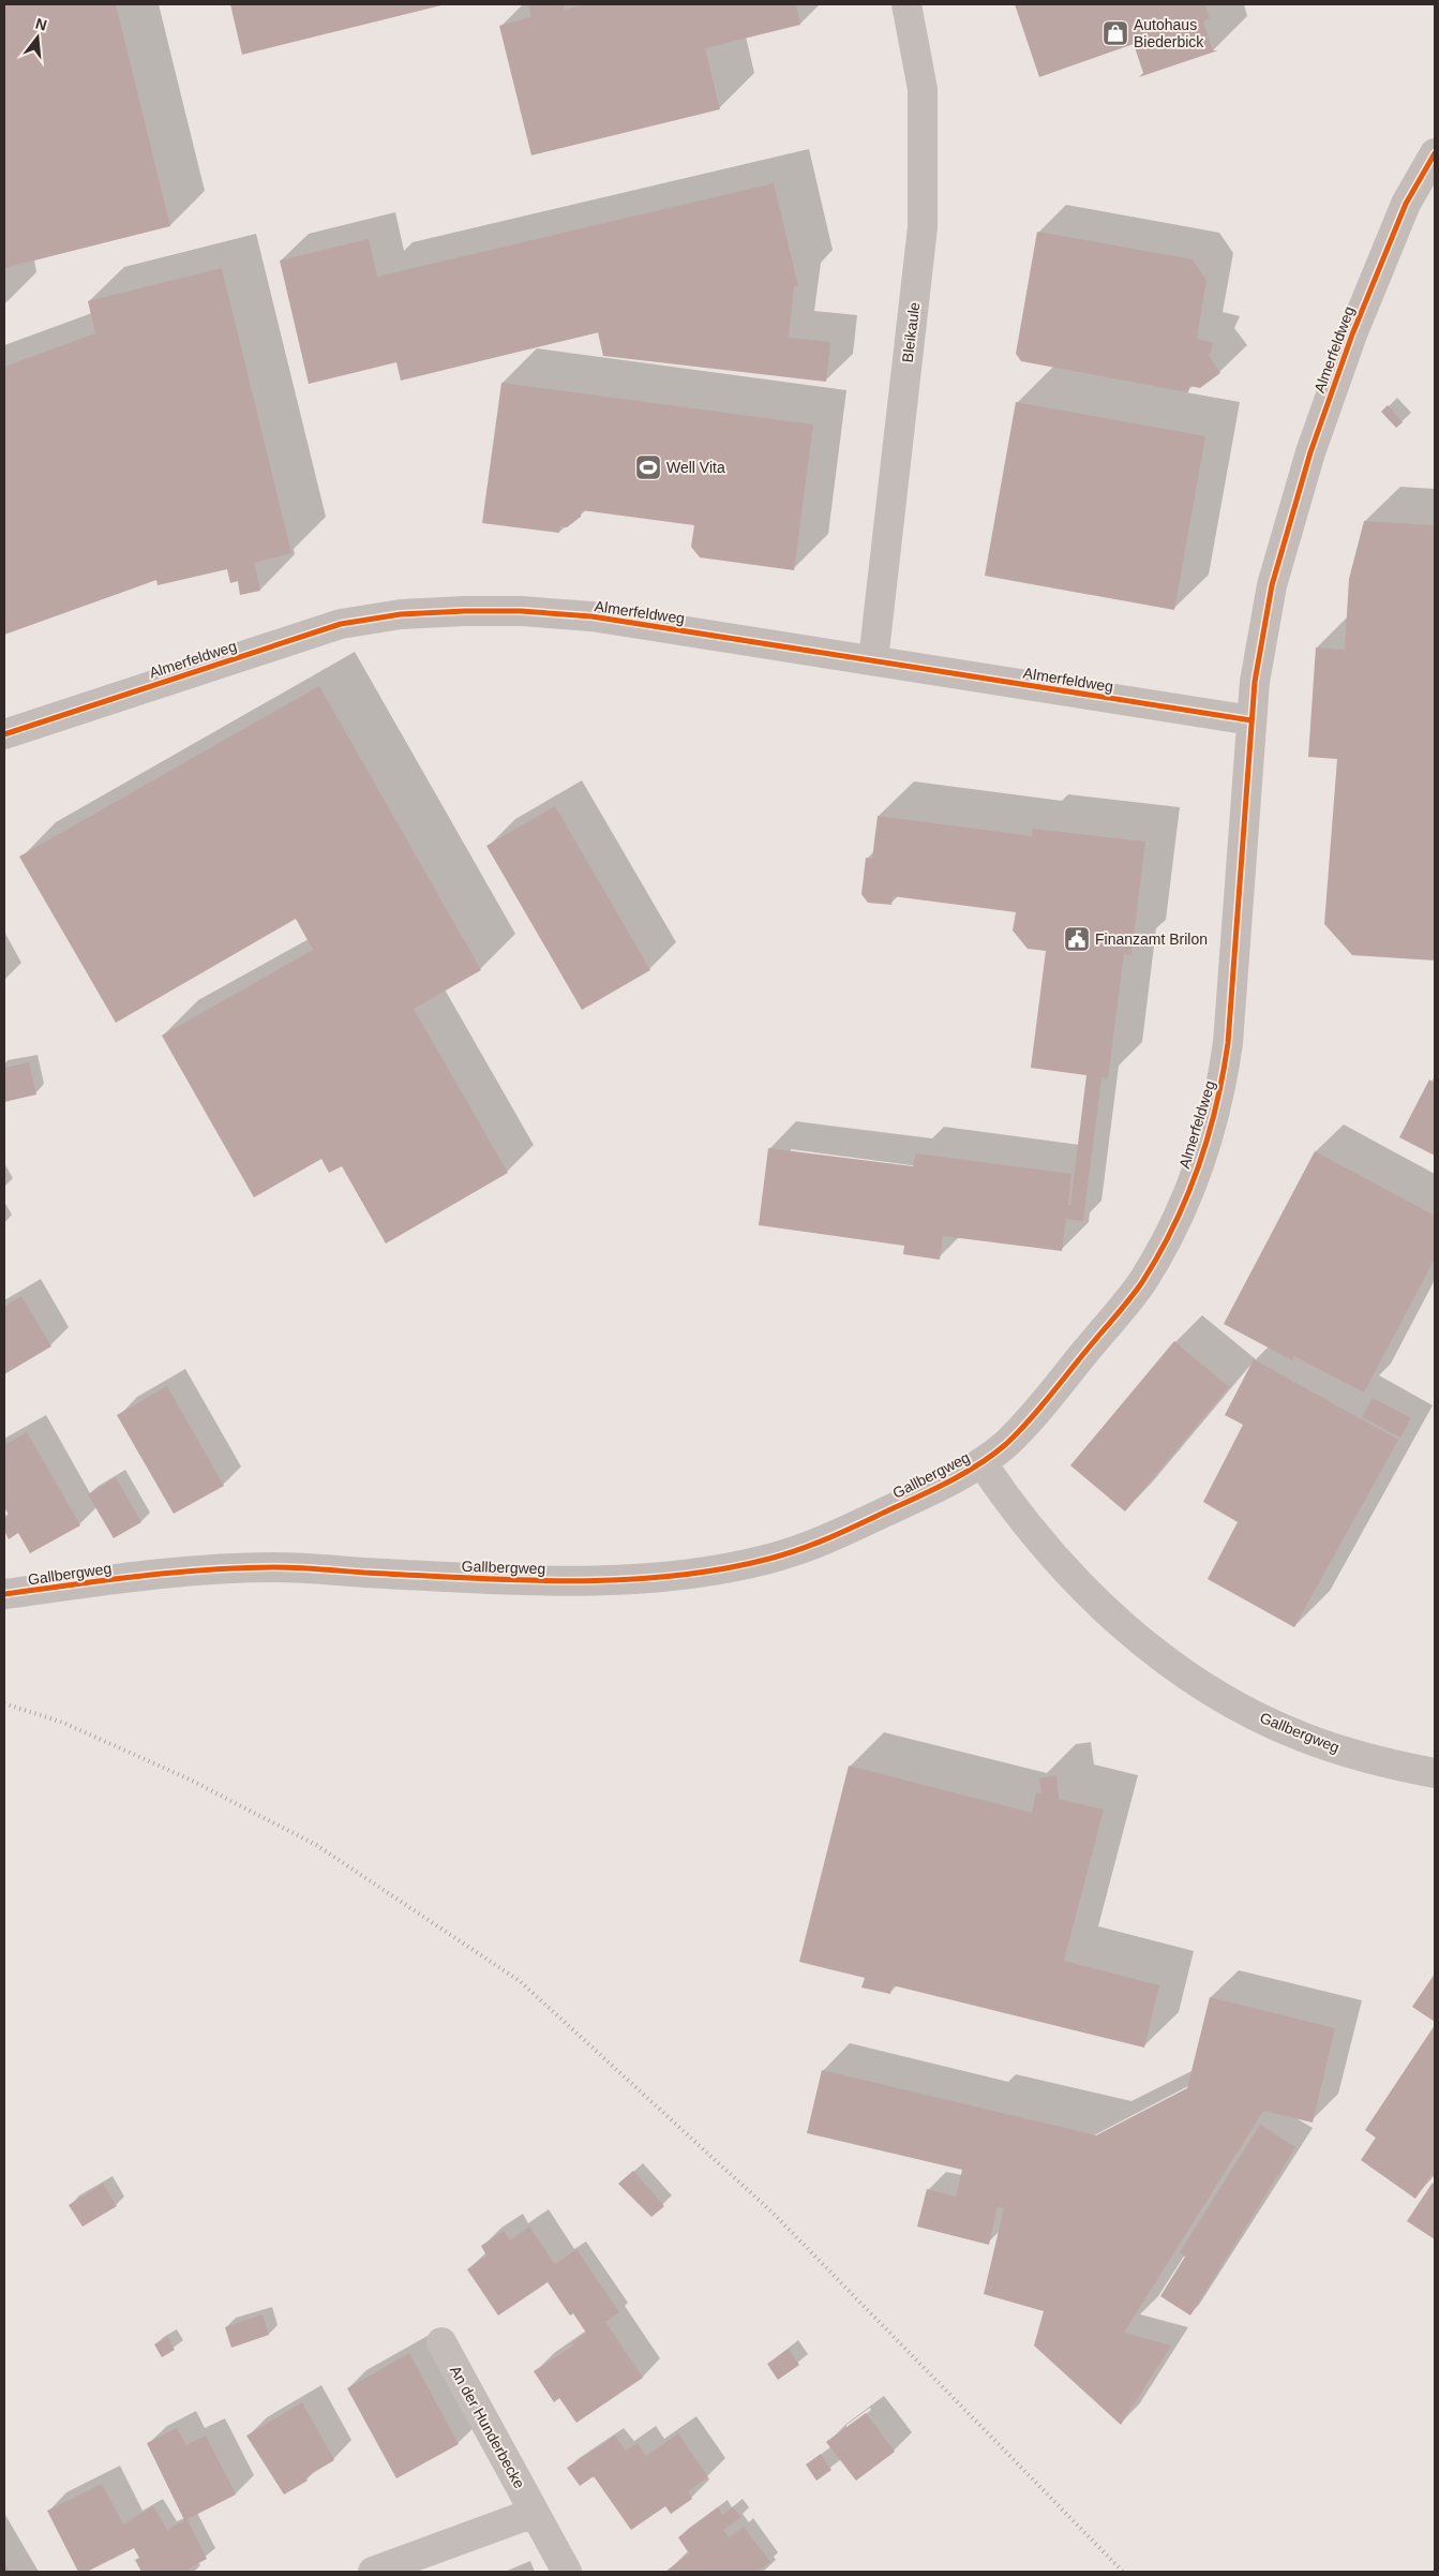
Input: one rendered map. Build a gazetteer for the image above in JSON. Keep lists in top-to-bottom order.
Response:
{
  "streets": {
    "street": [
      "Bleikaule",
      "Almerfeldweg",
      "Gallbergweg",
      "An der Hunderbecke"
    ]
  },
  "crossings": [
    ["Bleikaule", "Almerfeldweg"],
    ["Almerfeldweg", "Gallbergweg"]
  ],
  "places": {
    "shop": ["Autohaus Biederbick"],
    "sports": ["Well Vita"],
    "public building": ["Finanzamt Brilon"]
  },
  "north": "top"
}
